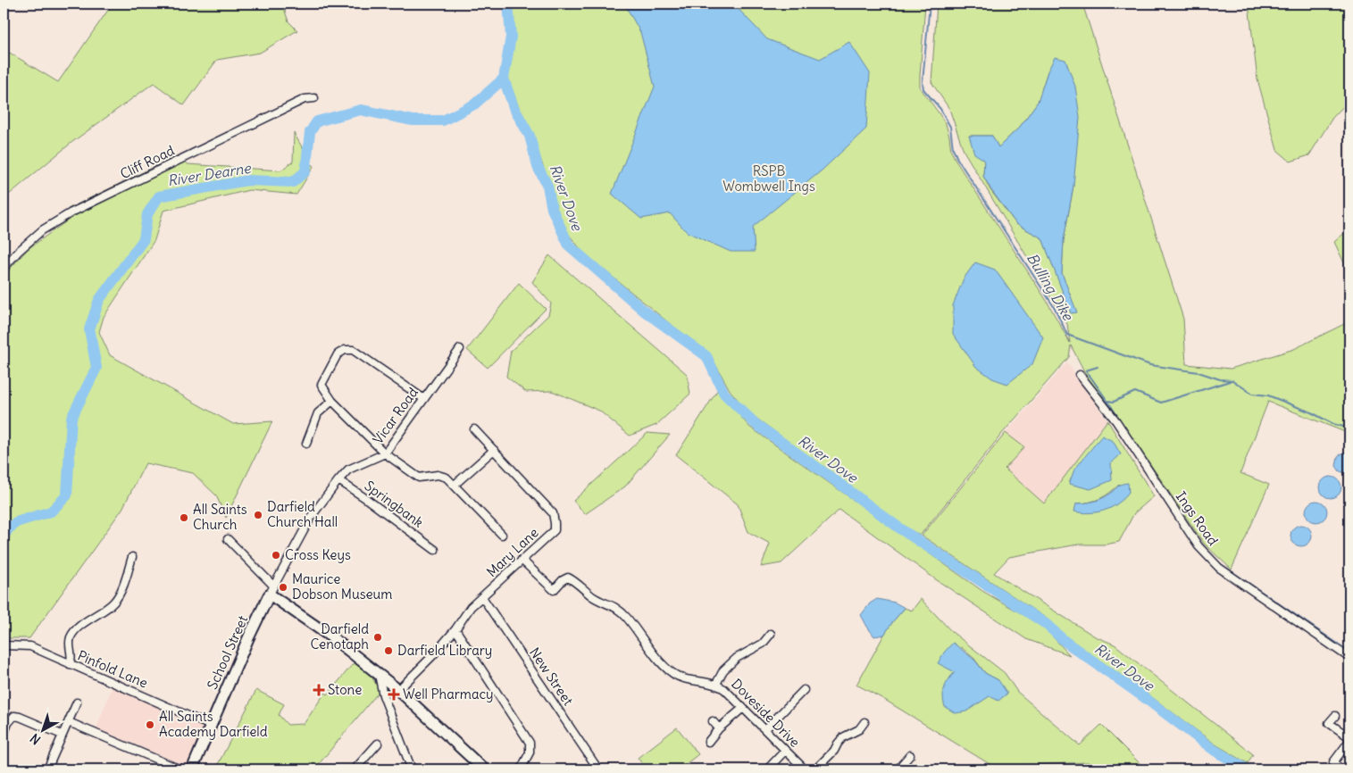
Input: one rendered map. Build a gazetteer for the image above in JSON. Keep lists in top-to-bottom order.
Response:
{
  "streets": {
    "street": [
      "Cliff Road",
      "Vicar Road",
      "Springbank",
      "Ings Road",
      "Mary Lane",
      "School Street",
      "Pinfold Lane",
      "New Street",
      "Doveside Drive"
    ]
  },
  "crossings": [
    ["Vicar Road", "Springbank"],
    ["Vicar Road", "School Street"],
    ["Mary Lane", "New Street"],
    ["Mary Lane", "Doveside Drive"],
    ["School Street", "Pinfold Lane"]
  ],
  "water": ["River Dearne", "River Dove", "Bulling Dike"],
  "parks": ["RSPB Wombwell Ings"],
  "places": {
    "other": [
      "Darfield Church Hall",
      "All Saints Church",
      "Cross Keys",
      "Maurice Dobson Museum",
      "Darfield Cenotaph",
      "Darfield Library",
      "All Saints Academy Darfield"
    ],
    "health": ["Stone", "Well Pharmacy"]
  },
  "north": "bottom left"
}
